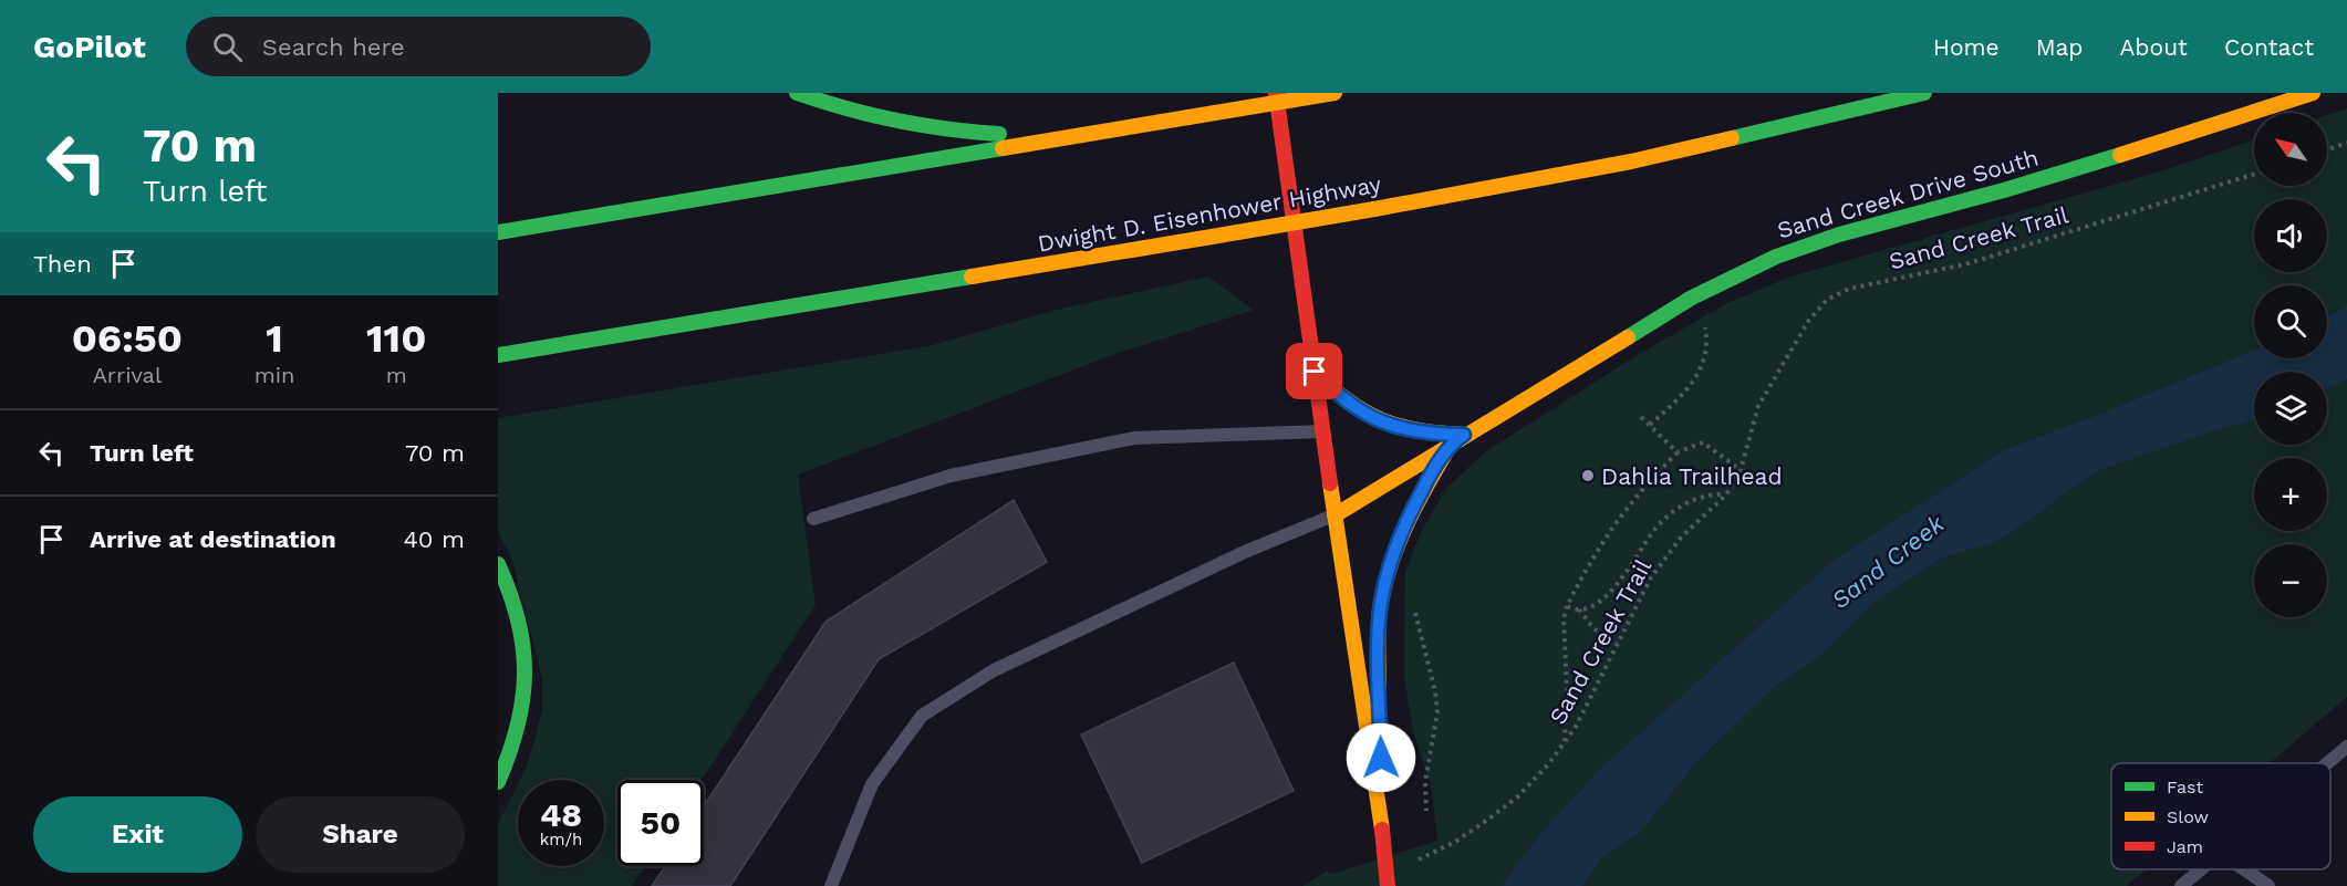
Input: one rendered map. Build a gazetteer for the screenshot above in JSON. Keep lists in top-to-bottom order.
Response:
{
  "streets": {
    "main road": ["Sand Creek Drive South", "Dwight D. Eisenhower Highway"],
    "path": ["Sand Creek Trail"]
  },
  "water": ["Sand Creek"],
  "places": ["Dahlia Trailhead"],
  "legend": ["Fast", "Slow", "Jam"],
  "north": "top left",
  "page": {
    "header": "GoPilot",
    "search": "Search here",
    "nav": [
      "Home",
      "Map",
      "About",
      "Contact"
    ],
    "turn": ["70 m", "Turn left"],
    "map_buttons": ["+", "−"],
    "then": "Then",
    "eta": [
      "06:50",
      "Arrival",
      "1",
      "min",
      "110",
      "m"
    ],
    "list": [
      {
        "name": "Turn left",
        "value": "70 m"
      },
      {
        "name": "Arrive at destination",
        "value": "40 m"
      }
    ],
    "speed": "48 km/h",
    "limit": "50",
    "buttons": ["Exit", "Share"]
  }
}
